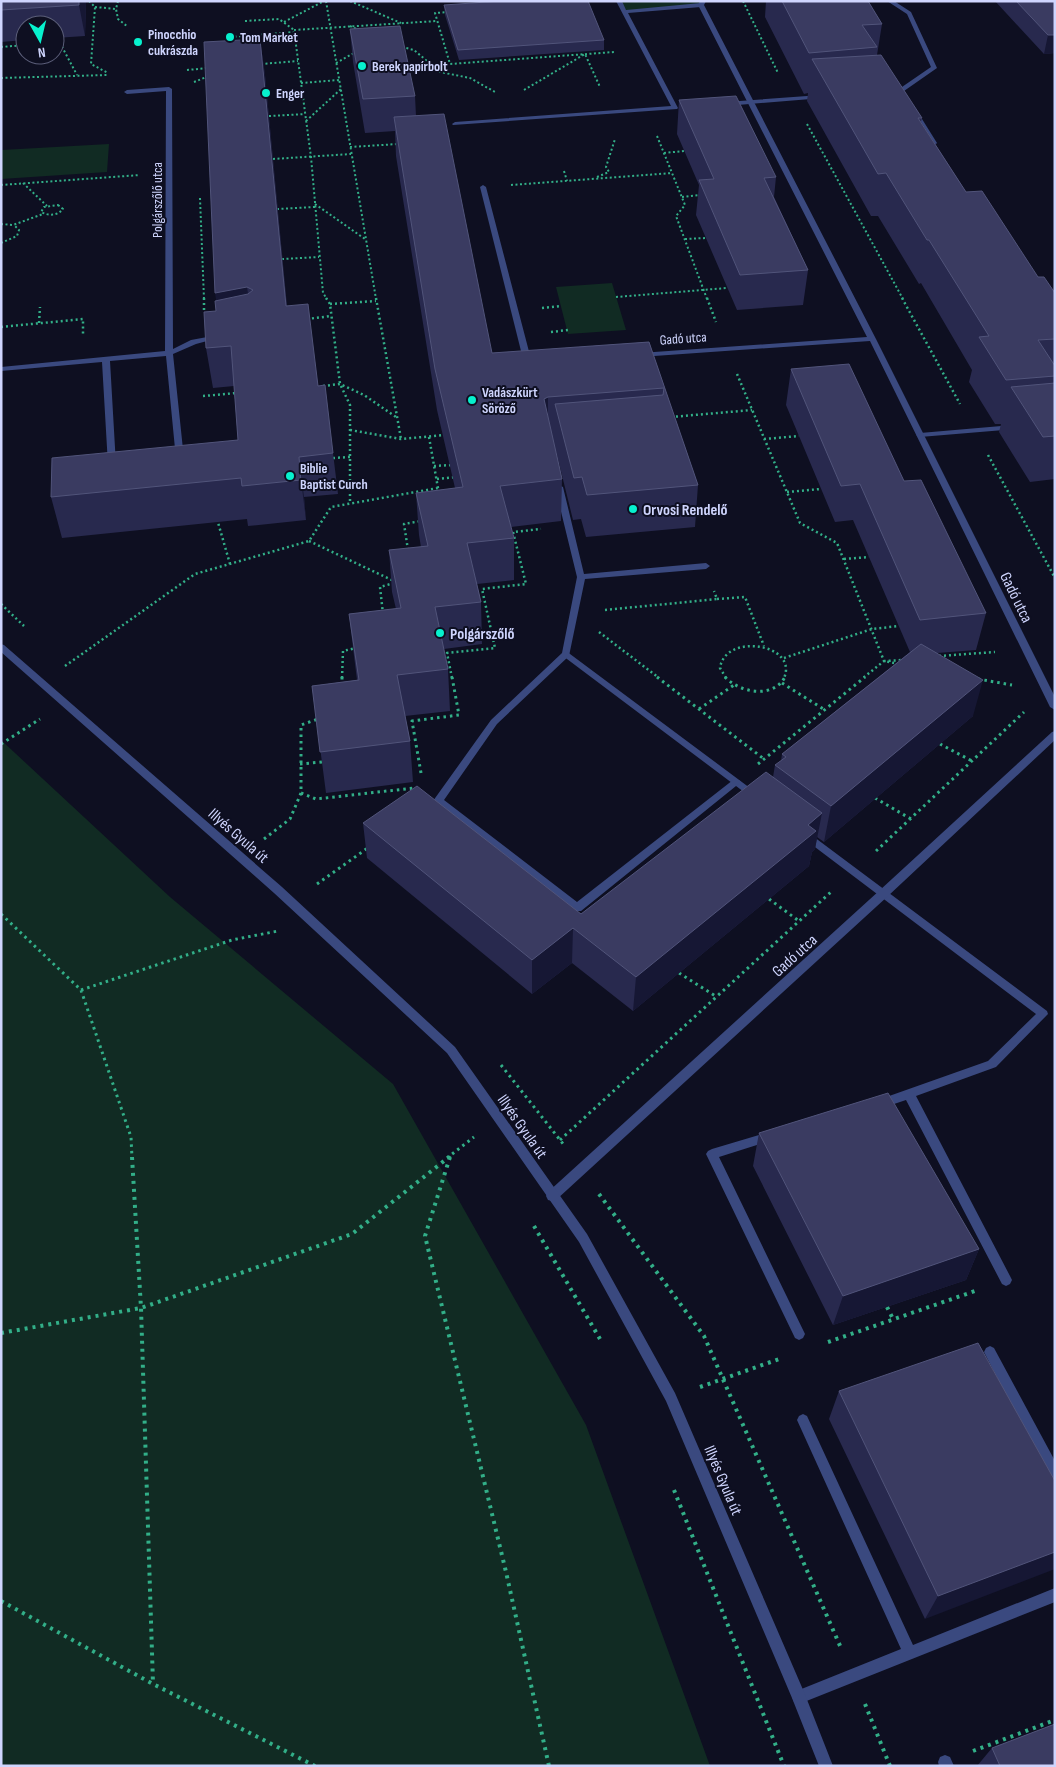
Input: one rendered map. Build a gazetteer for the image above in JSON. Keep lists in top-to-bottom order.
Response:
{
  "streets": {
    "street": ["Polgárszőlő utca", "Gadó utca", "Illyés Gyula út"]
  },
  "crossings": [
    ["Gadó utca", "Illyés Gyula út"]
  ],
  "places": [
    "Tom Market",
    "Pinocchio cukrászda",
    "Berek papírbolt",
    "Enger",
    "Vadászkürt Söröző",
    "Biblie Baptist Curch",
    "Orvosi Rendelő",
    "Polgárszőlő"
  ],
  "north": "bottom"
}
